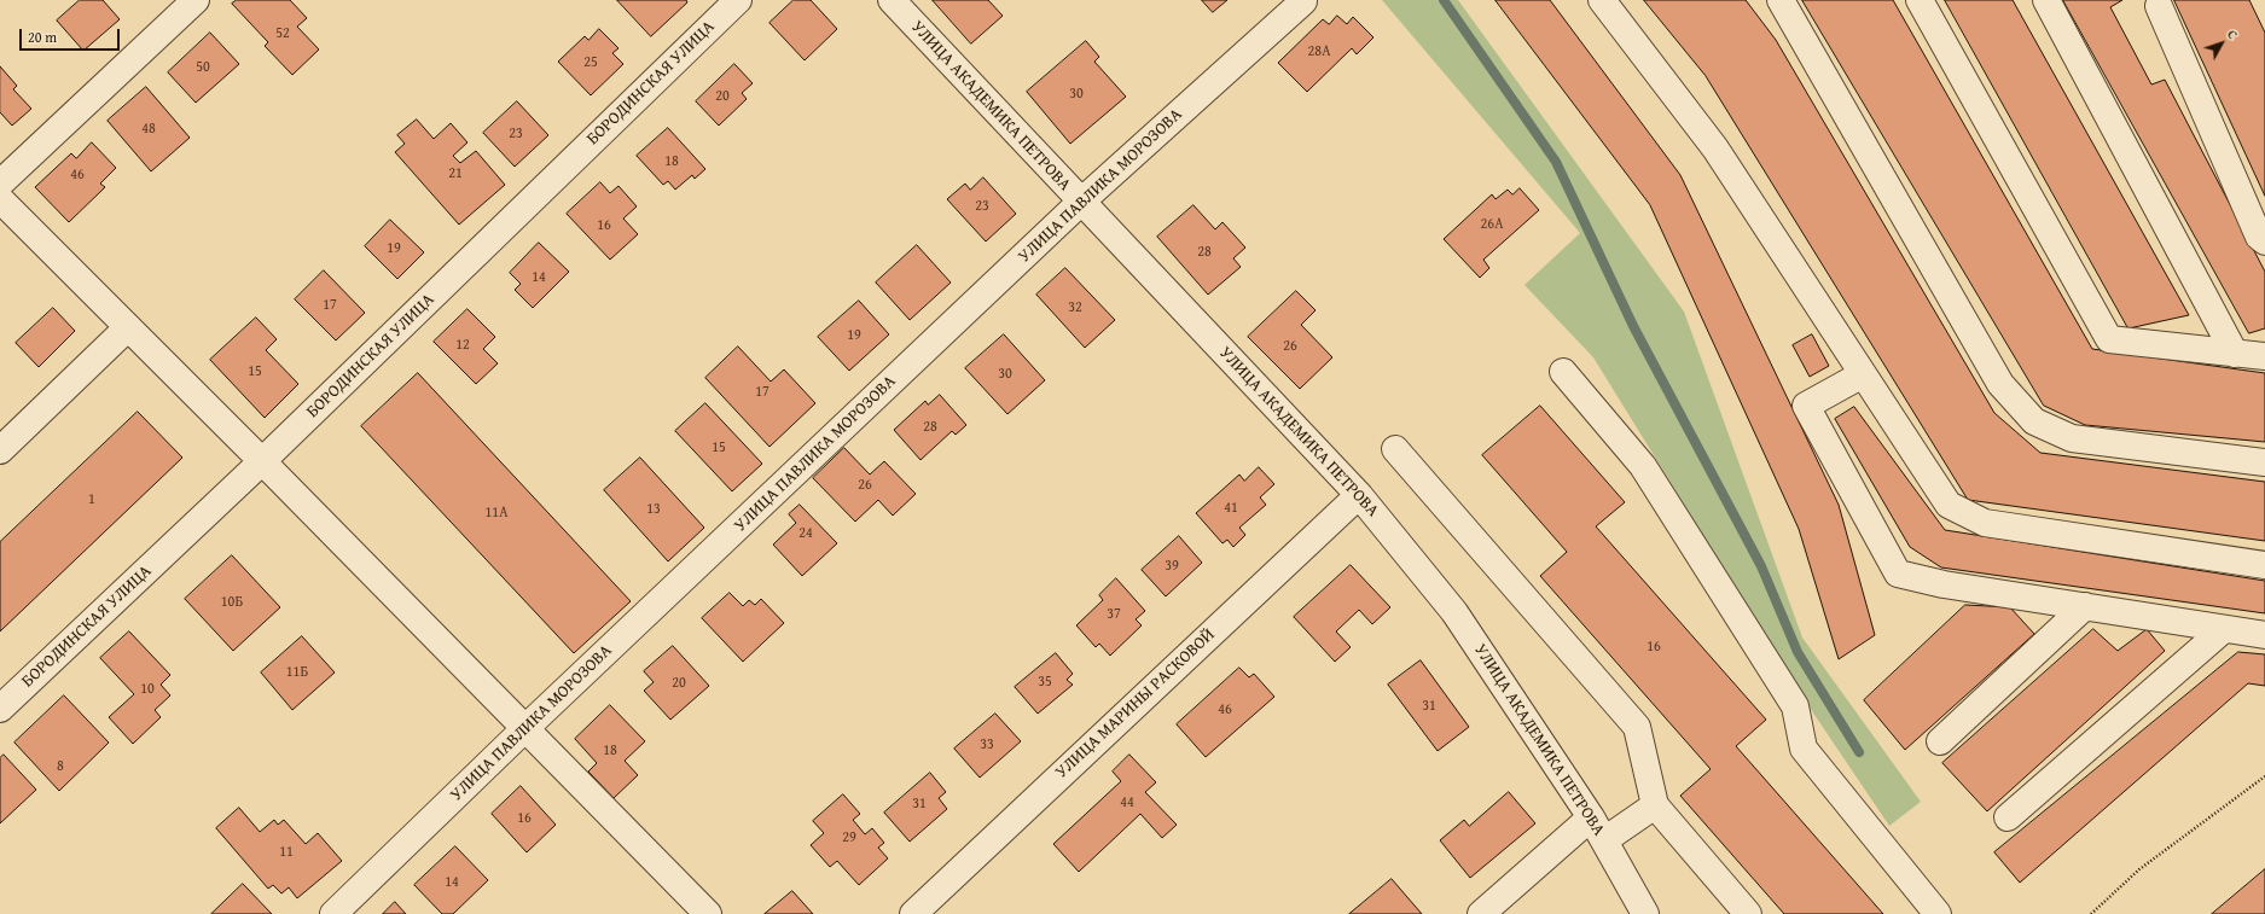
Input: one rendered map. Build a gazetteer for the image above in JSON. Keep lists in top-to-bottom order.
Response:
{
  "streets": {
    "street": [
      "БОРОДИНСКАЯ УЛИЦА",
      "УЛИЦА АКАДЕМИКА ПЕТРОВА",
      "УЛИЦА ПАВЛИКА МОРОЗОВА",
      "УЛИЦА МАРИНЫ РАСКОВОЙ"
    ]
  },
  "crossings": [
    ["УЛИЦА АКАДЕМИКА ПЕТРОВА", "УЛИЦА ПАВЛИКА МОРОЗОВА"],
    ["УЛИЦА АКАДЕМИКА ПЕТРОВА", "УЛИЦА МАРИНЫ РАСКОВОЙ"]
  ],
  "house_numbers": [
    "52",
    "28А",
    "25",
    "50",
    "30",
    "20",
    "48",
    "23",
    "18",
    "21",
    "46",
    "23",
    "26А",
    "16",
    "19",
    "28",
    "14",
    "17",
    "32",
    "19",
    "12",
    "26",
    "15",
    "30",
    "17",
    "28",
    "15",
    "26",
    "1",
    "41",
    "13",
    "11А",
    "24",
    "39",
    "10Б",
    "37",
    "16",
    "11Б",
    "35",
    "20",
    "10",
    "31",
    "46",
    "33",
    "18",
    "8",
    "44",
    "31",
    "16",
    "29",
    "11",
    "14"
  ],
  "scale_bar": "20 m",
  "north": "top right"
}
